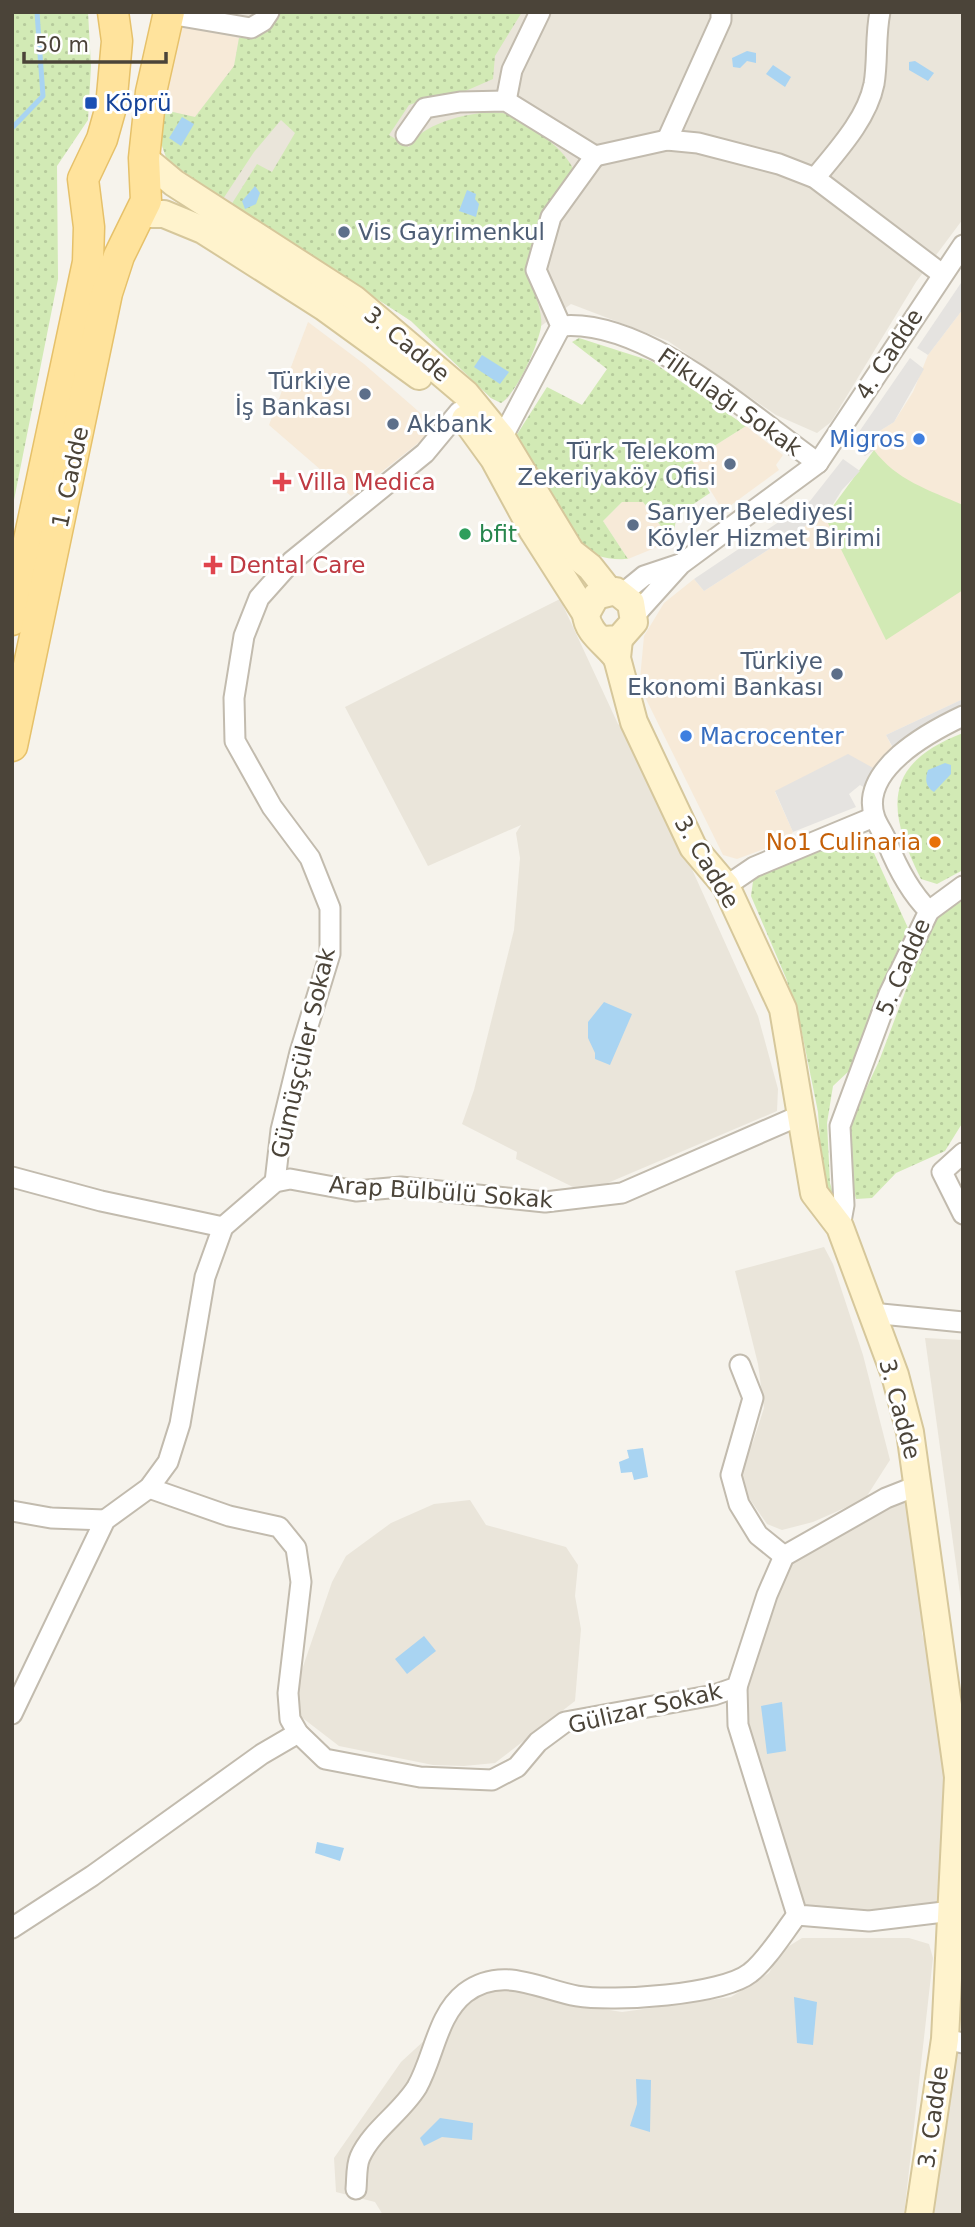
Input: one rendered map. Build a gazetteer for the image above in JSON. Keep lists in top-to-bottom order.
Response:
{
  "streets": {
    "main road": ["3. Cadde", "1. Cadde"],
    "street": [
      "4. Cadde",
      "Filkulağı Sokak",
      "5. Cadde",
      "Gümüşçüler Sokak",
      "Arap Bülbülü Sokak",
      "Gülizar Sokak"
    ]
  },
  "crossings": [
    ["3. Cadde", "4. Cadde"],
    ["3. Cadde", "1. Cadde"],
    ["3. Cadde", "5. Cadde"],
    ["3. Cadde", "Gümüşçüler Sokak"],
    ["3. Cadde", "Arap Bülbülü Sokak"],
    ["4. Cadde", "Filkulağı Sokak"],
    ["Gümüşçüler Sokak", "Arap Bülbülü Sokak"]
  ],
  "places": {
    "transit": ["Köprü"],
    "other": [
      "Vis Gayrimenkul",
      "Türkiye İş Bankası",
      "Akbank",
      "Migros",
      "Türk Telekom Zekeriyaköy Ofisi",
      "Sarıyer Belediyesi Köyler Hizmet Birimi",
      "bfit",
      "Türkiye Ekonomi Bankası",
      "Macrocenter",
      "No1 Culinaria"
    ],
    "health": ["Villa Medica", "Dental Care"]
  },
  "scale_bar": "50 m"
}
